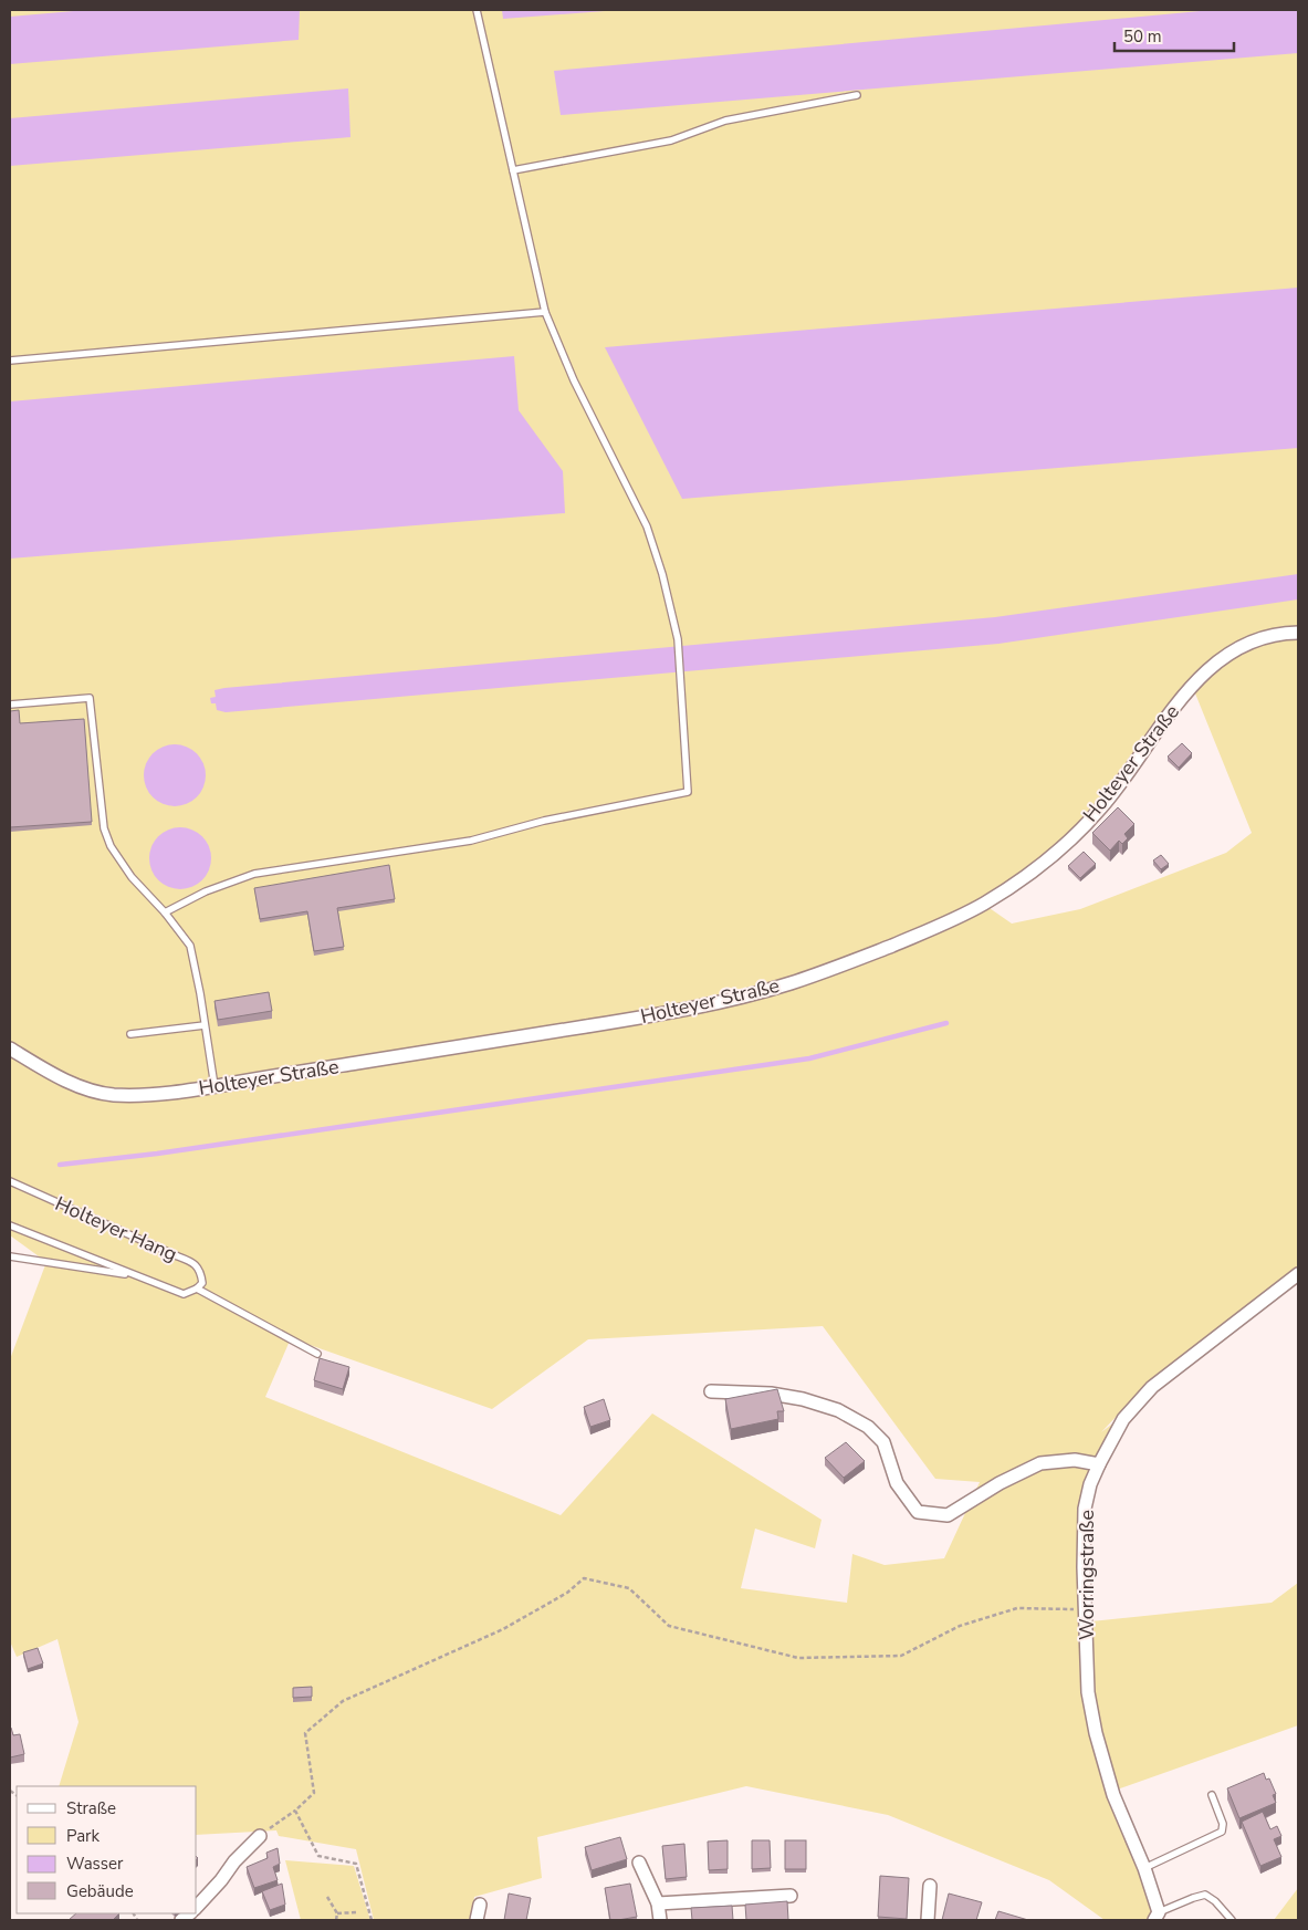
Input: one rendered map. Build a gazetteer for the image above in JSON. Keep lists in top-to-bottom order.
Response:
{
  "streets": {
    "street": ["Holteyer Straße", "Worringstraße"],
    "lane": ["Holteyer Hang"]
  },
  "legend": [
    "Straße",
    "Park",
    "Wasser",
    "Gebäude"
  ],
  "scale_bar": "50 m"
}
